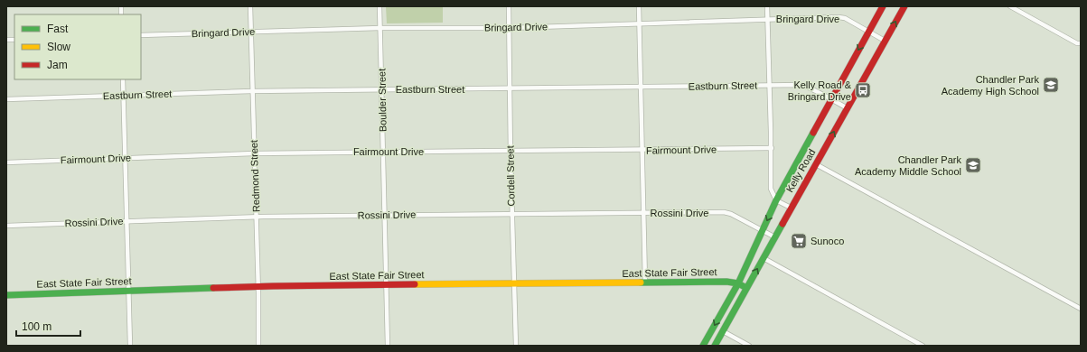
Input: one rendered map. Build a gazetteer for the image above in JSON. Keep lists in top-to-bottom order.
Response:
{
  "streets": {
    "street": [
      "Bringard Drive",
      "Eastburn Street",
      "Boulder Street",
      "Fairmount Drive",
      "Kelly Road",
      "Redmond Street",
      "Cordell Street",
      "Rossini Drive",
      "East State Fair Street"
    ]
  },
  "crossings": [
    ["Bringard Drive", "Boulder Street"],
    ["Bringard Drive", "Kelly Road"],
    ["Bringard Drive", "Redmond Street"],
    ["Bringard Drive", "Cordell Street"],
    ["Eastburn Street", "Boulder Street"],
    ["Eastburn Street", "Kelly Road"],
    ["Eastburn Street", "Redmond Street"],
    ["Eastburn Street", "Cordell Street"],
    ["Boulder Street", "Fairmount Drive"],
    ["Boulder Street", "Rossini Drive"],
    ["Boulder Street", "East State Fair Street"],
    ["Fairmount Drive", "Redmond Street"],
    ["Fairmount Drive", "Cordell Street"],
    ["Kelly Road", "Rossini Drive"],
    ["Kelly Road", "East State Fair Street"],
    ["Redmond Street", "Rossini Drive"],
    ["Redmond Street", "East State Fair Street"],
    ["Cordell Street", "Rossini Drive"],
    ["Cordell Street", "East State Fair Street"]
  ],
  "places": {
    "school or university": ["Chandler Park Academy High School", "Chandler Park Academy Middle School"],
    "bus stop": ["Kelly Road & Bringard Drive"],
    "supermarket": ["Sunoco"]
  },
  "legend": ["Fast", "Slow", "Jam"],
  "scale_bar": "100 m"
}
